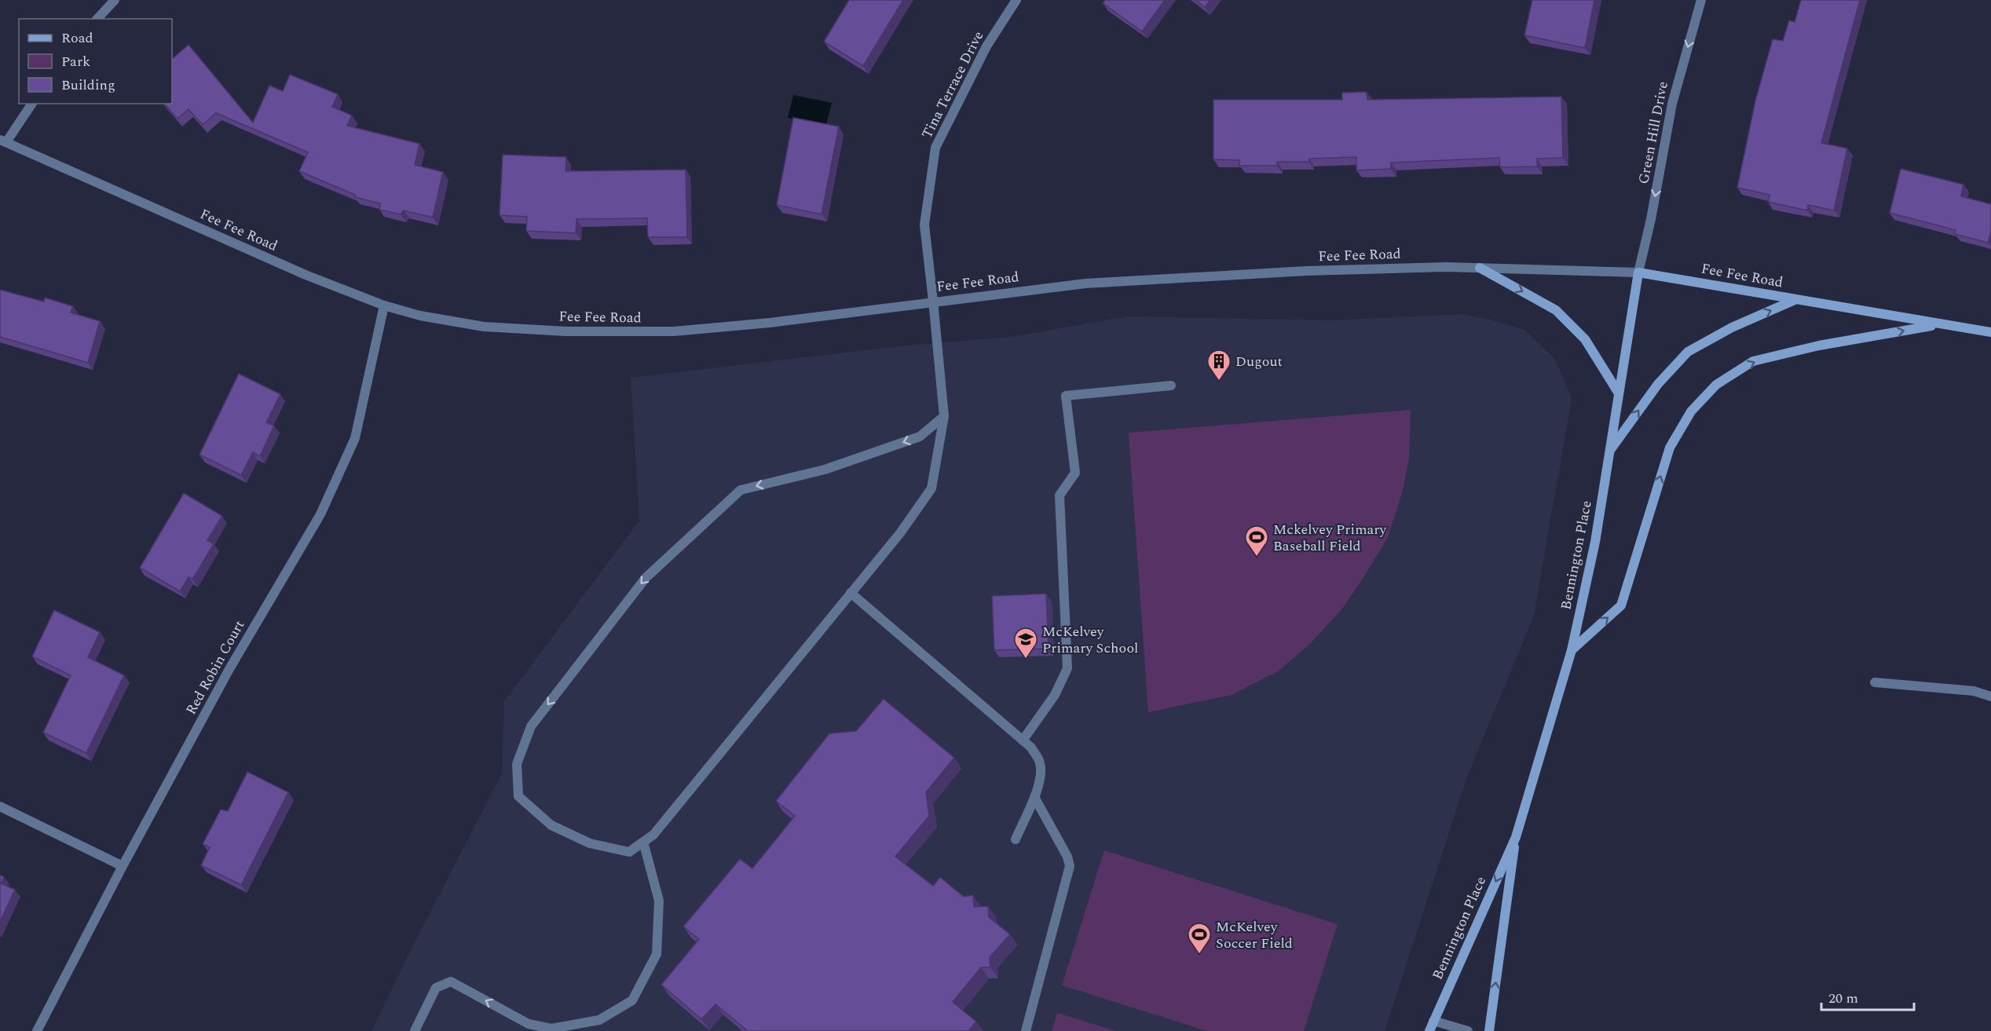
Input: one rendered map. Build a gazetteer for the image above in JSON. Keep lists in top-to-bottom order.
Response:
{
  "streets": {
    "main road": ["Fee Fee Road", "Bennington Place"],
    "street": ["Tina Terrace Drive", "Green Hill Drive", "Red Robin Court"]
  },
  "crossings": [
    ["Tina Terrace Drive", "Fee Fee Road"],
    ["Green Hill Drive", "Fee Fee Road"],
    ["Green Hill Drive", "Bennington Place"],
    ["Fee Fee Road", "Bennington Place"],
    ["Fee Fee Road", "Red Robin Court"]
  ],
  "one_way": ["Green Hill Drive"],
  "places": {
    "building": ["Dugout"],
    "sports": ["Mckelvey Primary Baseball Field", "McKelvey Soccer Field"],
    "school or university": ["McKelvey Primary School"]
  },
  "legend": ["Road", "Park", "Building"],
  "scale_bar": "20 m"
}
